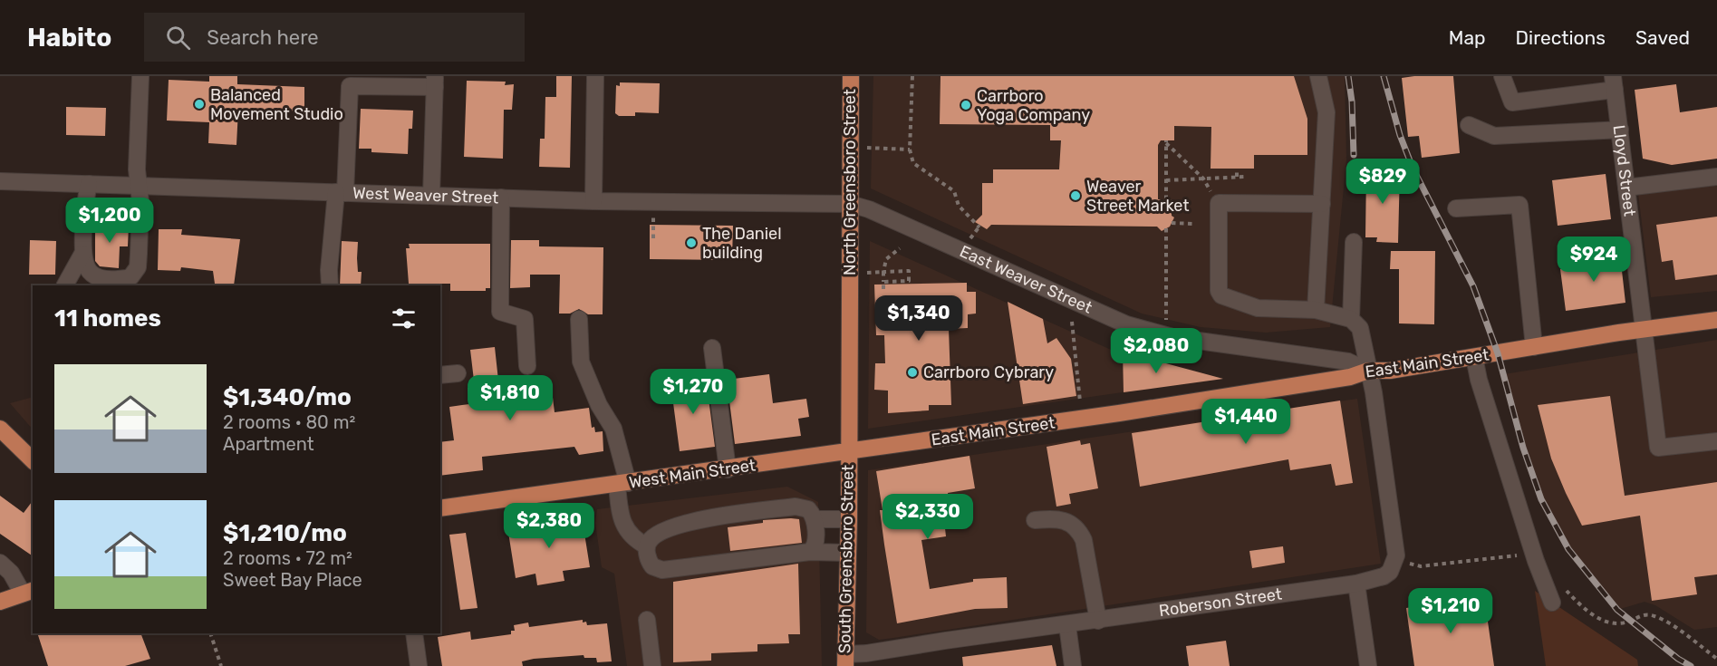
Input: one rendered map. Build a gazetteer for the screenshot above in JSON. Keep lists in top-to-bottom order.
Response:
{
  "streets": {
    "main road": [
      "North Greensboro Street",
      "East Main Street",
      "West Main Street",
      "South Greensboro Street"
    ],
    "street": [
      "Lloyd Street",
      "West Weaver Street",
      "East Weaver Street",
      "Roberson Street"
    ]
  },
  "crossings": [
    ["Lloyd Street", "East Main Street"],
    ["North Greensboro Street", "West Weaver Street"],
    ["North Greensboro Street", "East Weaver Street"],
    ["North Greensboro Street", "East Main Street"],
    ["North Greensboro Street", "West Main Street"],
    ["North Greensboro Street", "South Greensboro Street"],
    ["West Weaver Street", "East Weaver Street"],
    ["East Weaver Street", "East Main Street"],
    ["East Main Street", "West Main Street"],
    ["East Main Street", "South Greensboro Street"],
    ["West Main Street", "South Greensboro Street"],
    ["South Greensboro Street", "Roberson Street"]
  ],
  "places": [
    "Balanced Movement Studio",
    "Carrboro Yoga Company",
    "Weaver Street Market",
    "The Daniel building",
    "Carrboro Cybrary"
  ],
  "page": {
    "header": "Habito",
    "search": "Search here",
    "nav": ["Map", "Directions", "Saved"],
    "price": [
      "$829",
      "$1,200",
      "$924",
      "$1,340",
      "$2,080",
      "$1,270",
      "$1,810",
      "$1,440",
      "$2,330",
      "$2,380",
      "$1,210"
    ],
    "heading": "11 homes",
    "list": [
      {
        "name": "$1,340/mo",
        "note": "2 rooms · 80 m² · Apartment"
      },
      {
        "name": "$1,210/mo",
        "note": "2 rooms · 72 m² · Sweet Bay Place"
      }
    ]
  }
}
